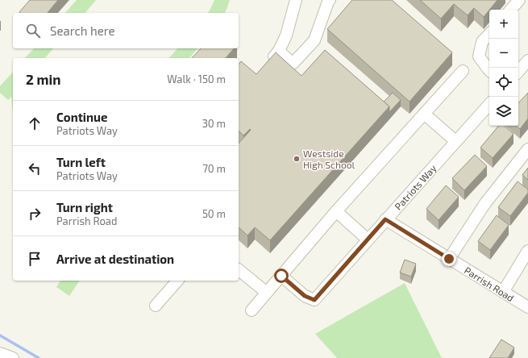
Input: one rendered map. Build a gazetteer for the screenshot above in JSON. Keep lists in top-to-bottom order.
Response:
{
  "streets": {
    "street": ["Patriots Way", "Parrish Road"]
  },
  "crossings": [
    ["Patriots Way", "Parrish Road"]
  ],
  "places": ["Westside High School"],
  "page": {
    "map_buttons": ["+", "−"],
    "search": "Search here",
    "heading": ["2 min", "Walk · 150 m"],
    "list": [
      ["Continue", "Patriots Way", "30 m"],
      ["Turn left", "Patriots Way", "70 m"],
      ["Turn right", "Parrish Road", "50 m"],
      "Arrive at destination"
    ]
  }
}
